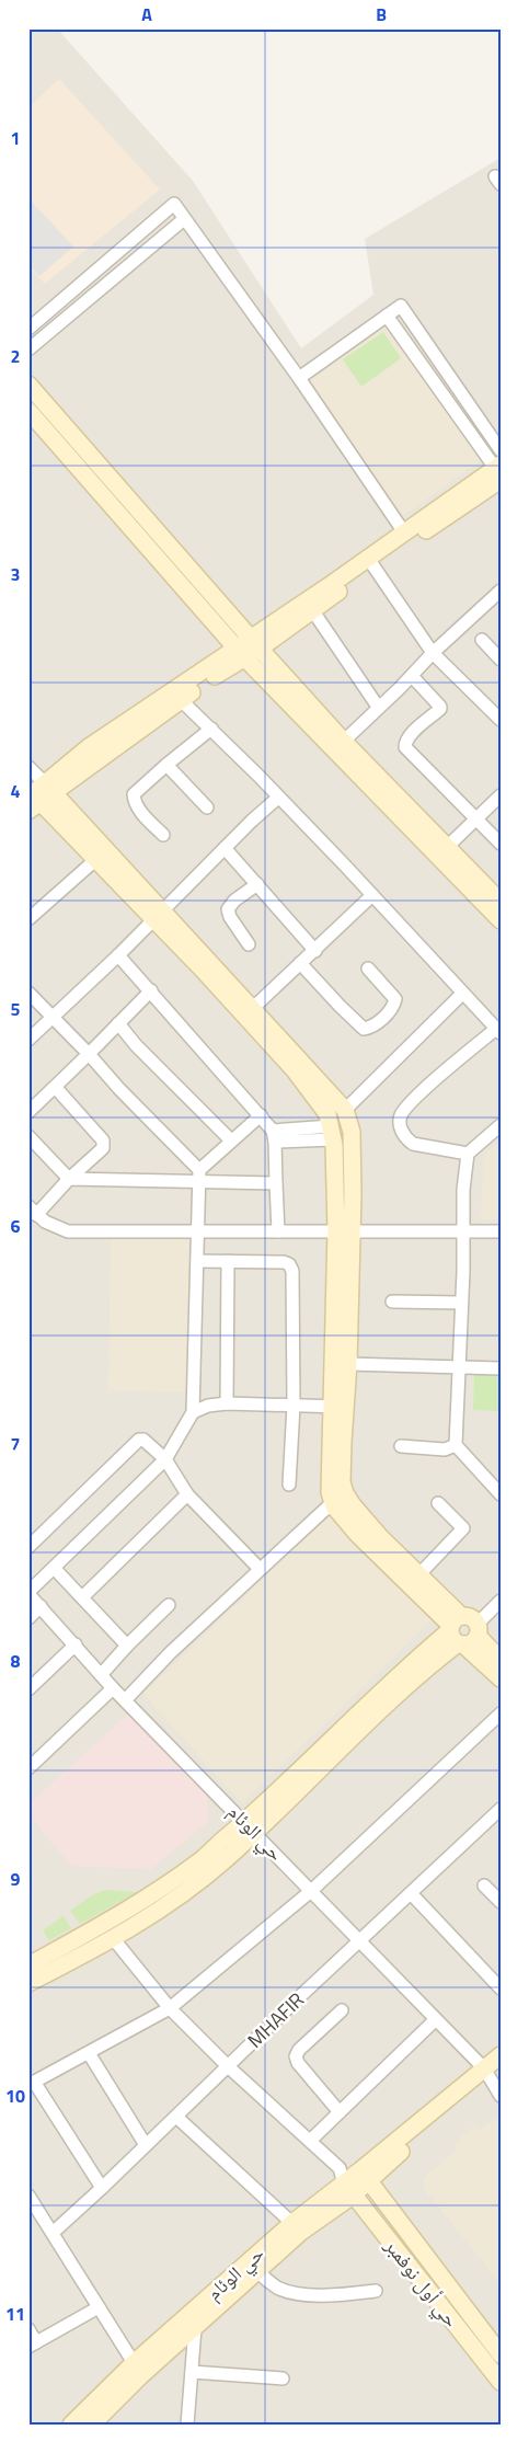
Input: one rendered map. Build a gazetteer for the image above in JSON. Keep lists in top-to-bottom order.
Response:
{
  "streets": {
    "street": ["حي الوئام", "MHAFIR", "حي أول نوفمبر"]
  },
  "crossings": [
    ["حي الوئام", "MHAFIR"],
    ["حي الوئام", "حي أول نوفمبر"]
  ],
  "grid": {
    "columns": ["A", "B"],
    "rows": [
      "1",
      "2",
      "3",
      "4",
      "5",
      "6",
      "7",
      "8",
      "9",
      "10",
      "11"
    ]
  }
}
